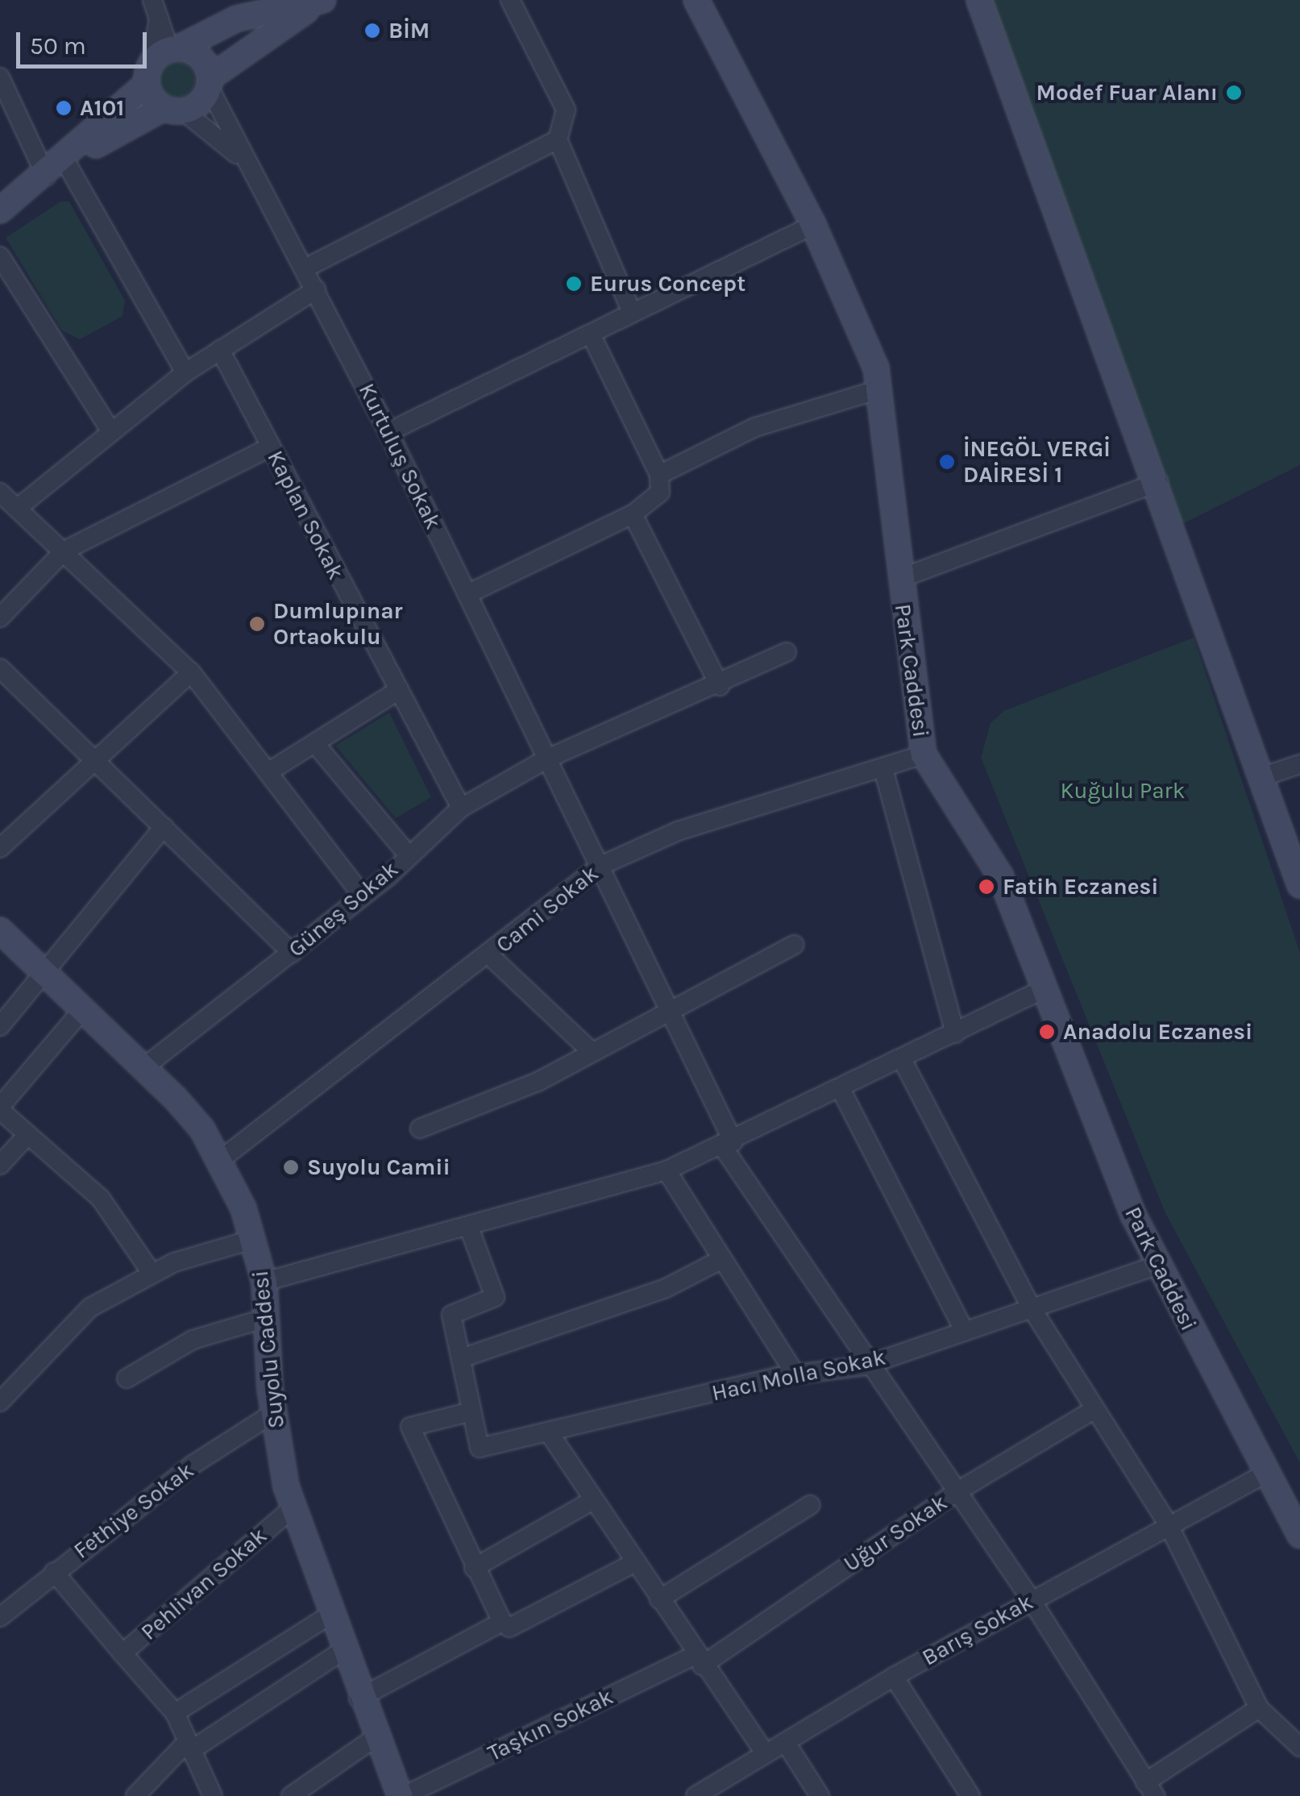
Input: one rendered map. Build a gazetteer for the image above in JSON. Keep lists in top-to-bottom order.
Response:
{
  "streets": {
    "main road": ["Park Caddesi", "Suyolu Caddesi"],
    "street": [
      "Kurtuluş Sokak",
      "Kaplan Sokak",
      "Güneş Sokak",
      "Cami Sokak",
      "Hacı Molla Sokak",
      "Fethiye Sokak",
      "Uğur Sokak",
      "Pehlivan Sokak",
      "Barış Sokak",
      "Taşkın Sokak"
    ]
  },
  "crossings": [
    ["Kurtuluş Sokak", "Güneş Sokak"],
    ["Kurtuluş Sokak", "Cami Sokak"],
    ["Kurtuluş Sokak", "Hacı Molla Sokak"],
    ["Kurtuluş Sokak", "Uğur Sokak"],
    ["Kurtuluş Sokak", "Barış Sokak"],
    ["Kaplan Sokak", "Güneş Sokak"],
    ["Park Caddesi", "Cami Sokak"],
    ["Park Caddesi", "Hacı Molla Sokak"],
    ["Park Caddesi", "Barış Sokak"],
    ["Güneş Sokak", "Suyolu Caddesi"],
    ["Cami Sokak", "Suyolu Caddesi"],
    ["Suyolu Caddesi", "Fethiye Sokak"],
    ["Suyolu Caddesi", "Pehlivan Sokak"],
    ["Suyolu Caddesi", "Taşkın Sokak"],
    ["Fethiye Sokak", "Pehlivan Sokak"],
    ["Uğur Sokak", "Taşkın Sokak"]
  ],
  "parks": ["Kuğulu Park"],
  "places": [
    "BİM",
    "Modef Fuar Alanı",
    "A101",
    "Eurus Concept",
    "İNEGÖL VERGİ DAİRESİ 1",
    "Dumlupınar Ortaokulu",
    "Fatih Eczanesi",
    "Anadolu Eczanesi",
    "Suyolu Camii"
  ],
  "scale_bar": "50 m"
}
